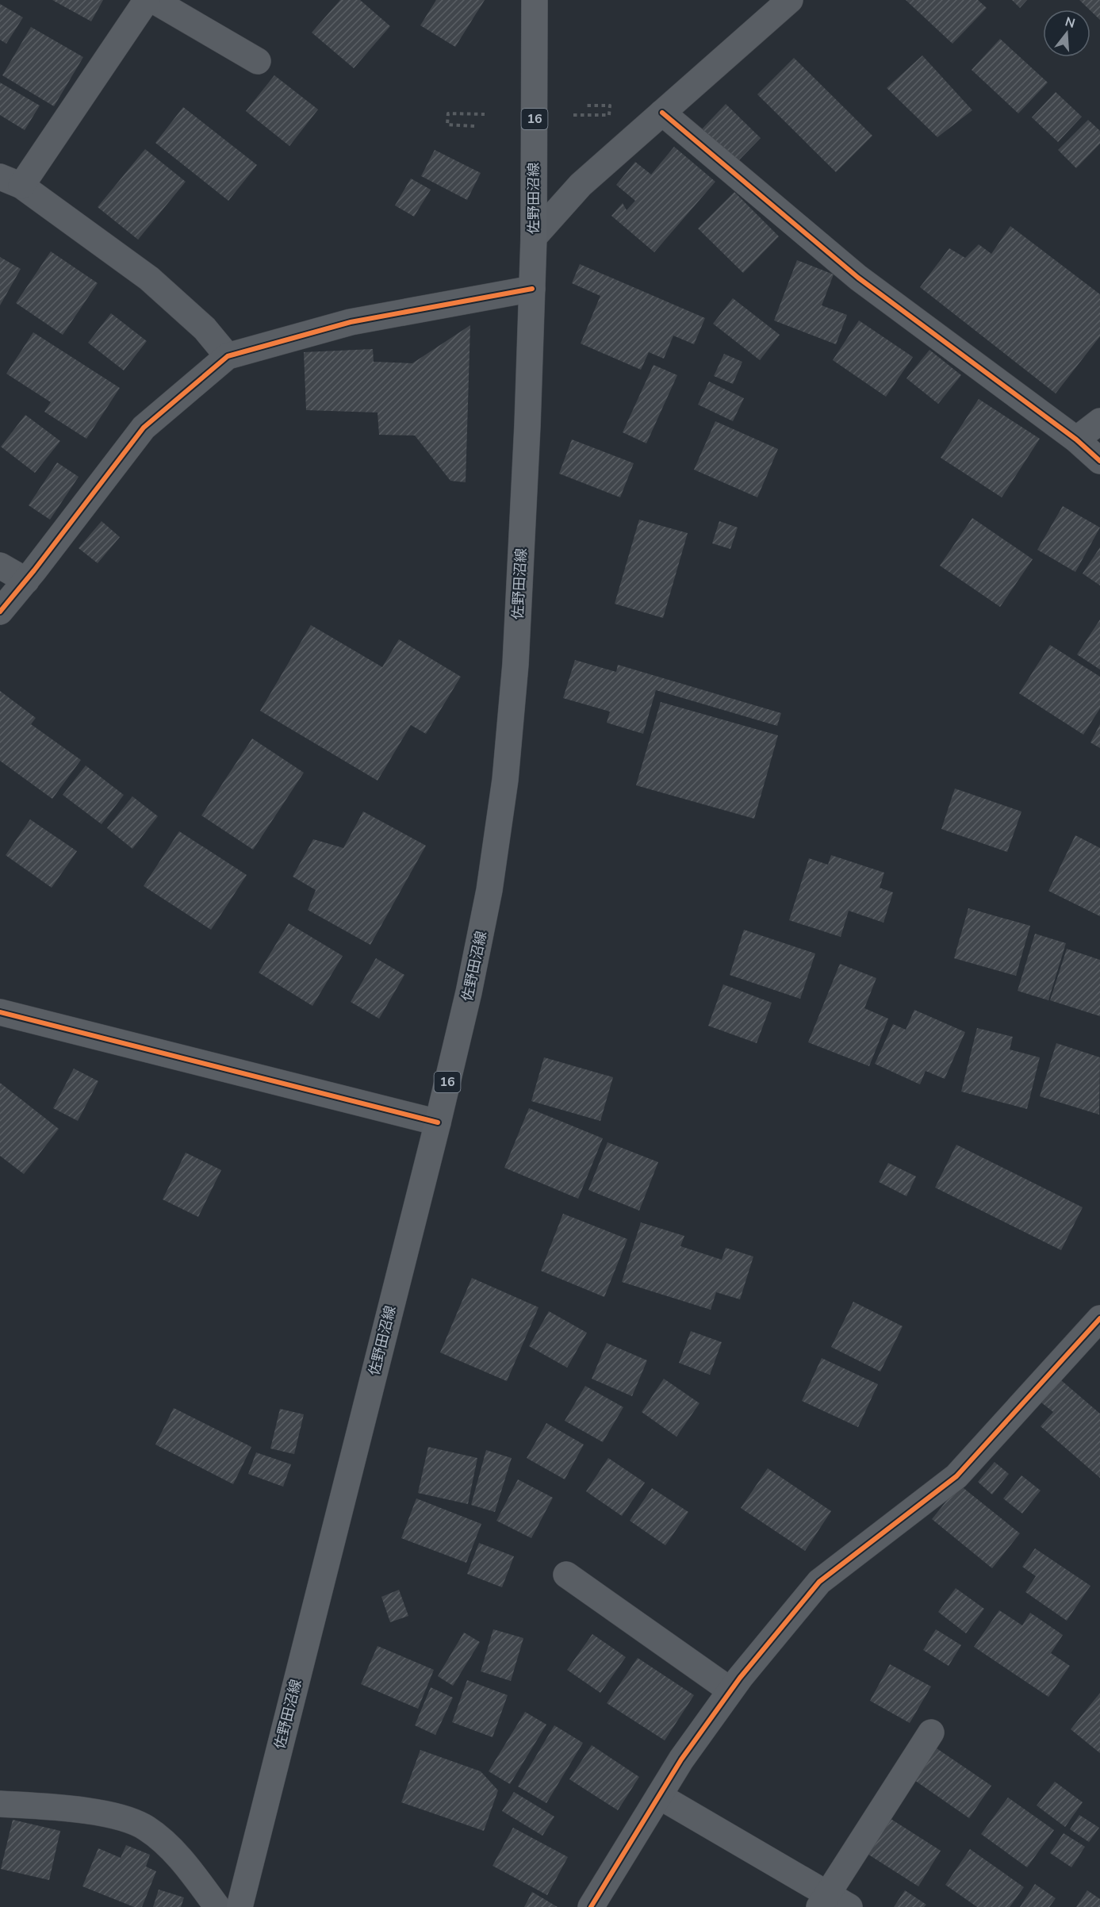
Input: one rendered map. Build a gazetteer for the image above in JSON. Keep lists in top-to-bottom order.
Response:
{
  "streets": {
    "main road": ["16", "佐野田沼線"]
  },
  "north": "top"
}
